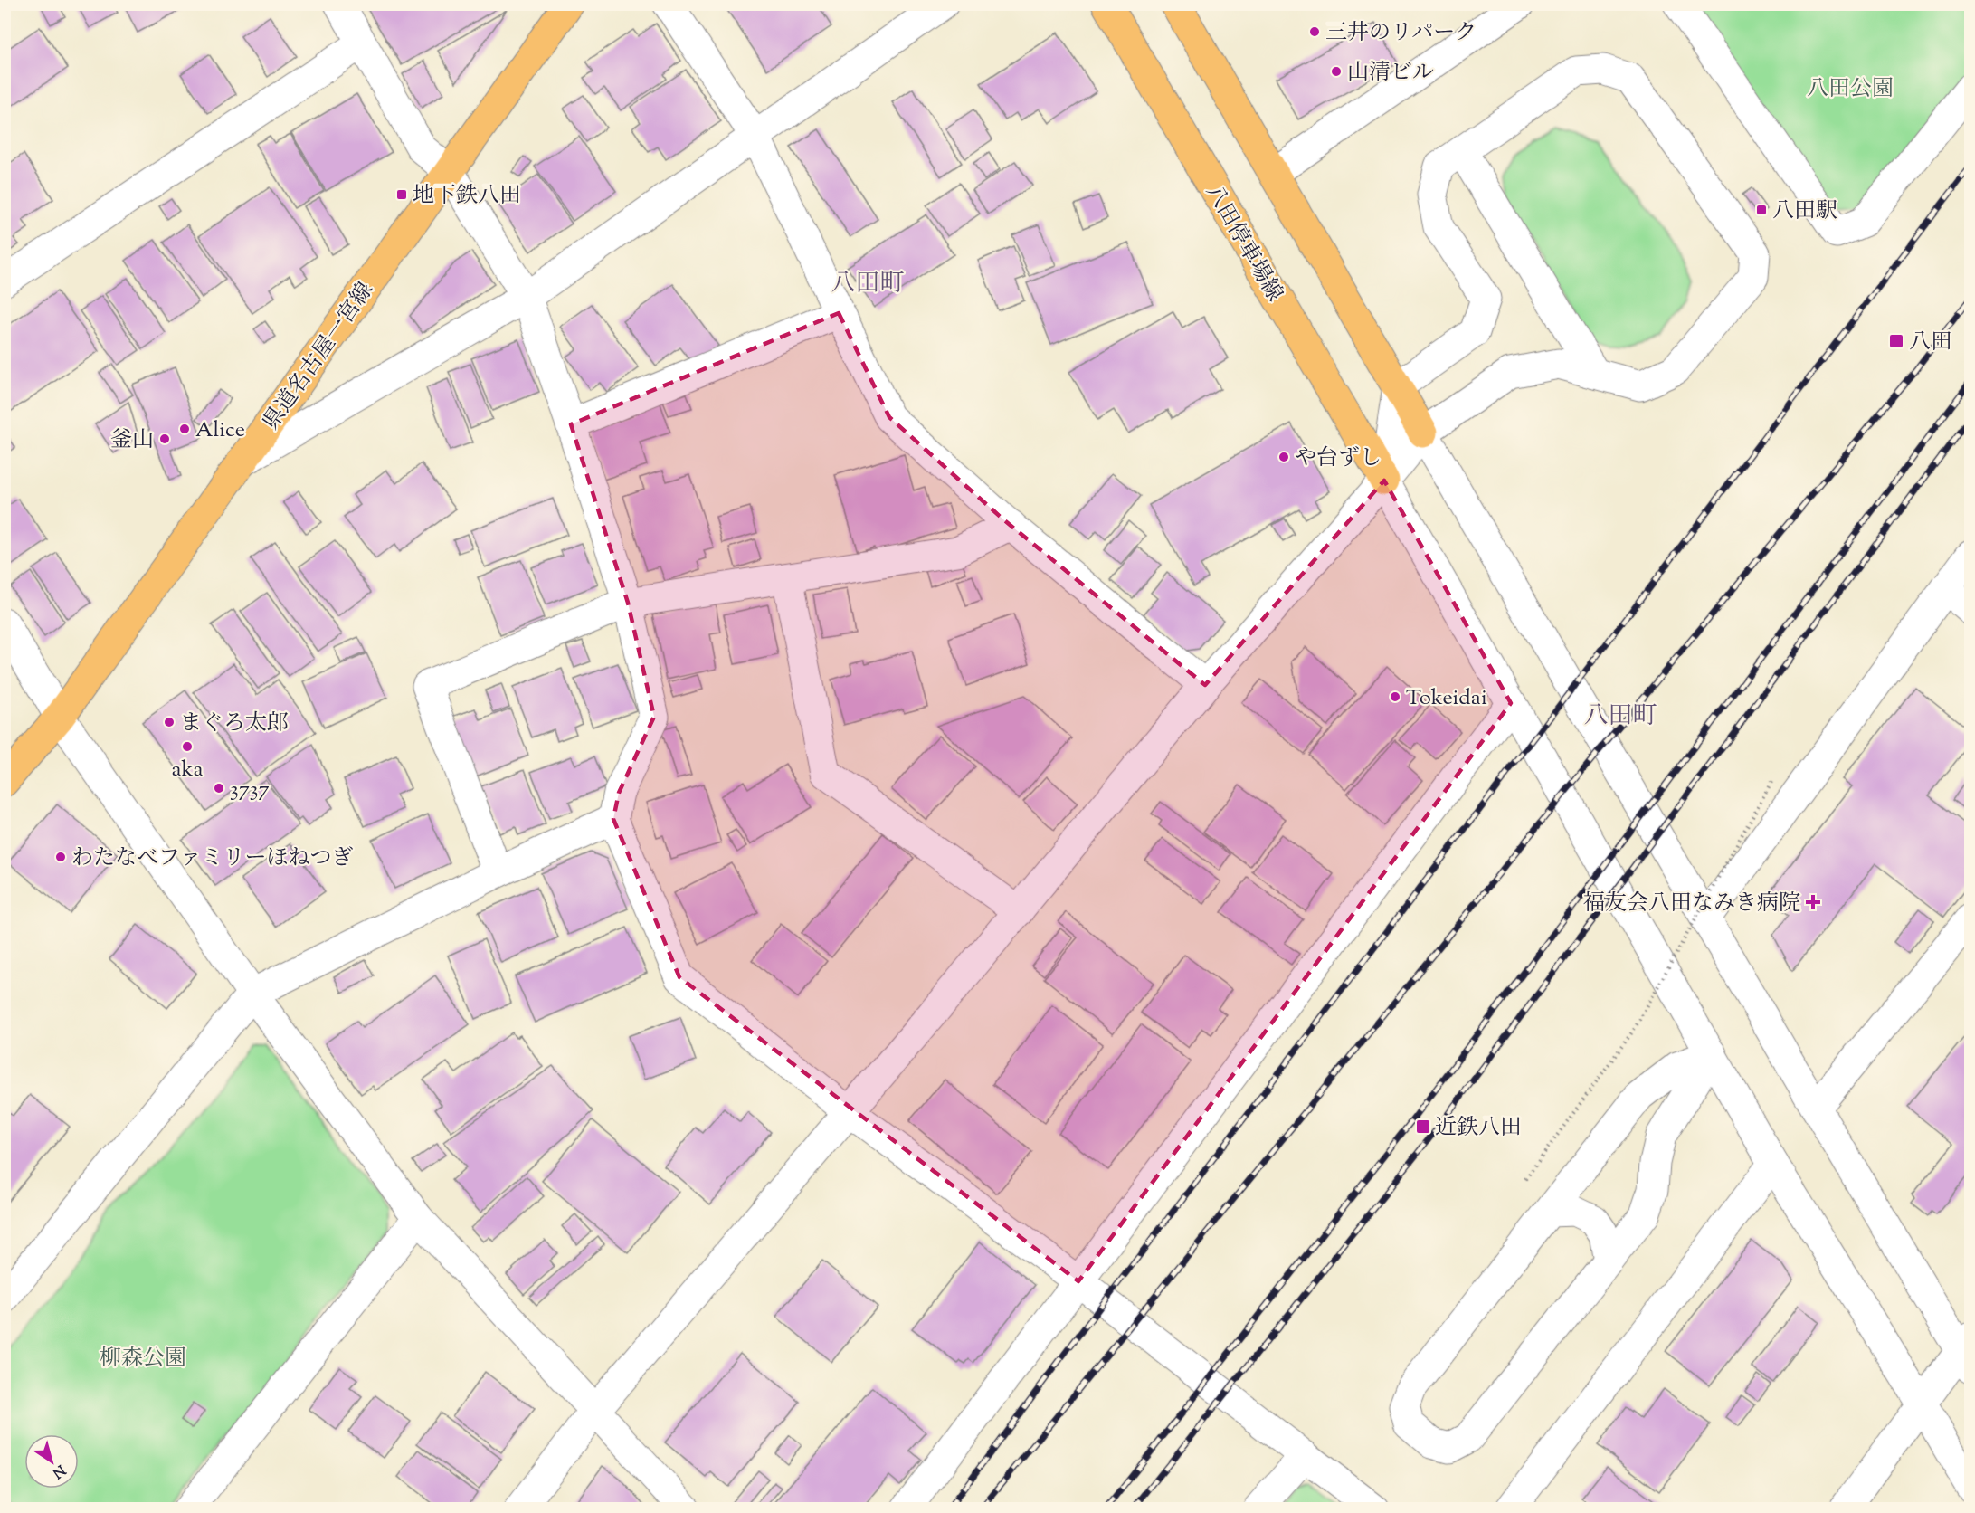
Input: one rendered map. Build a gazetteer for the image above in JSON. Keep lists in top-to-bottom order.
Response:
{
  "streets": {
    "main road": ["八田停車場線", "県道名古屋一宮線"]
  },
  "districts": ["八田町", "八田町"],
  "parks": ["八田公園", "柳森公園"],
  "places": {
    "other": [
      "三井のリパーク",
      "山清ビル",
      "Alice",
      "釜山",
      "や台ずし",
      "Tokeidai",
      "まぐろ太郎",
      "aka",
      "3737",
      "わたなべファミリーほねつぎ"
    ],
    "transit": [
      "地下鉄八田",
      "八田駅",
      "八田",
      "近鉄八田"
    ],
    "health": ["福友会八田なみき病院"]
  },
  "north": "bottom right"
}
